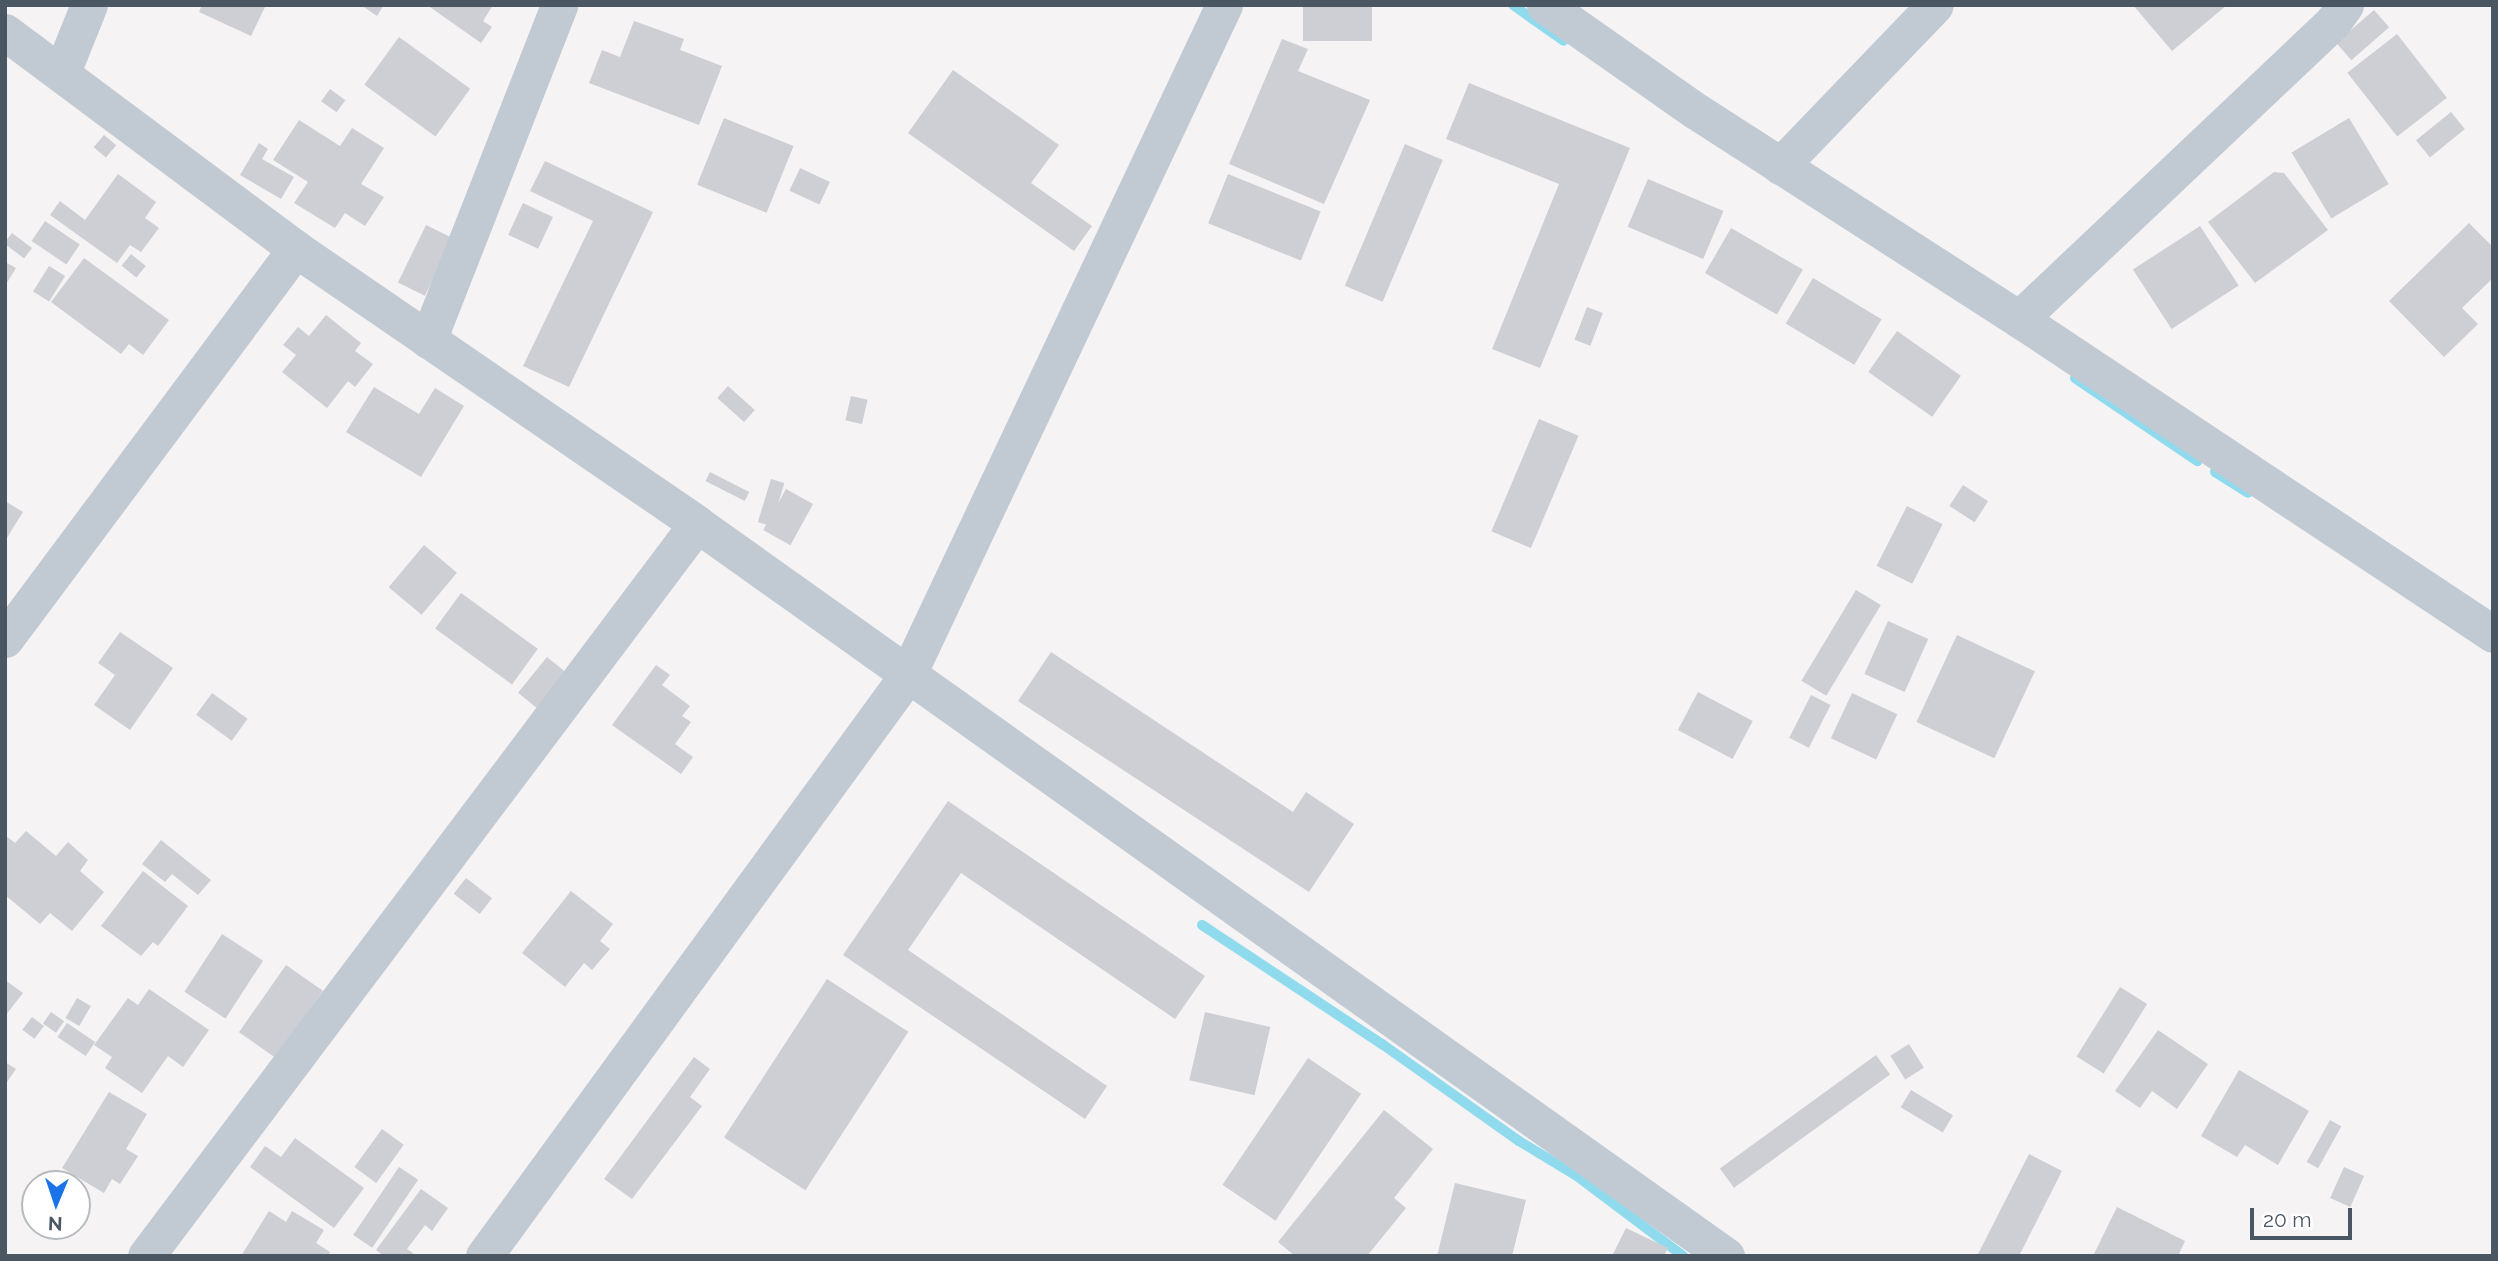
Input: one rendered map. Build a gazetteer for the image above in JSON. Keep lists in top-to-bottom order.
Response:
{
  "scale_bar": "20 m",
  "north": "bottom"
}
